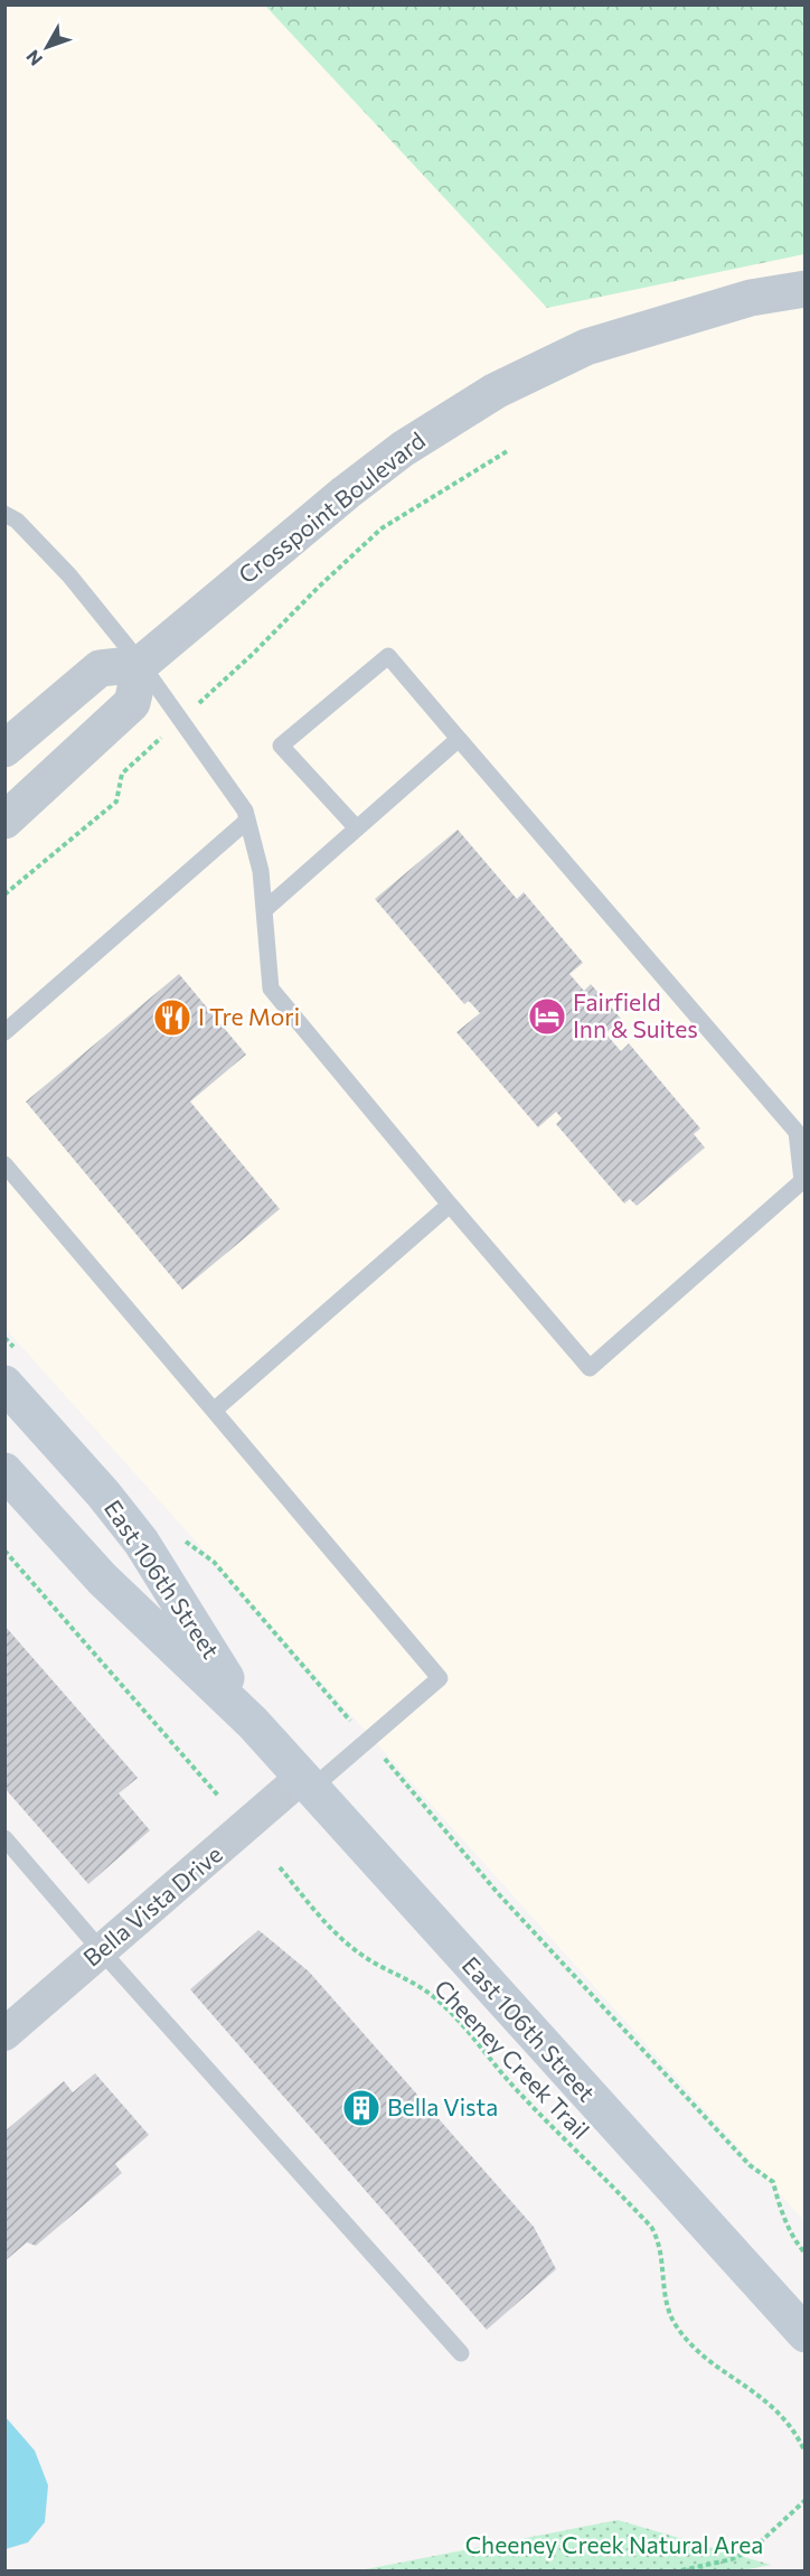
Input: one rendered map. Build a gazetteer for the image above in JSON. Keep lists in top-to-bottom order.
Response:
{
  "streets": {
    "main road": ["East 106th Street"],
    "street": ["Crosspoint Boulevard", "Bella Vista Drive"],
    "path": ["Cheeney Creek Trail"]
  },
  "crossings": [
    ["East 106th Street", "Bella Vista Drive"]
  ],
  "parks": ["Cheeney Creek Natural Area"],
  "places": {
    "hotel": ["Fairfield Inn & Suites"],
    "restaurant": ["I Tre Mori"],
    "building": ["Bella Vista"]
  },
  "north": "bottom left"
}
